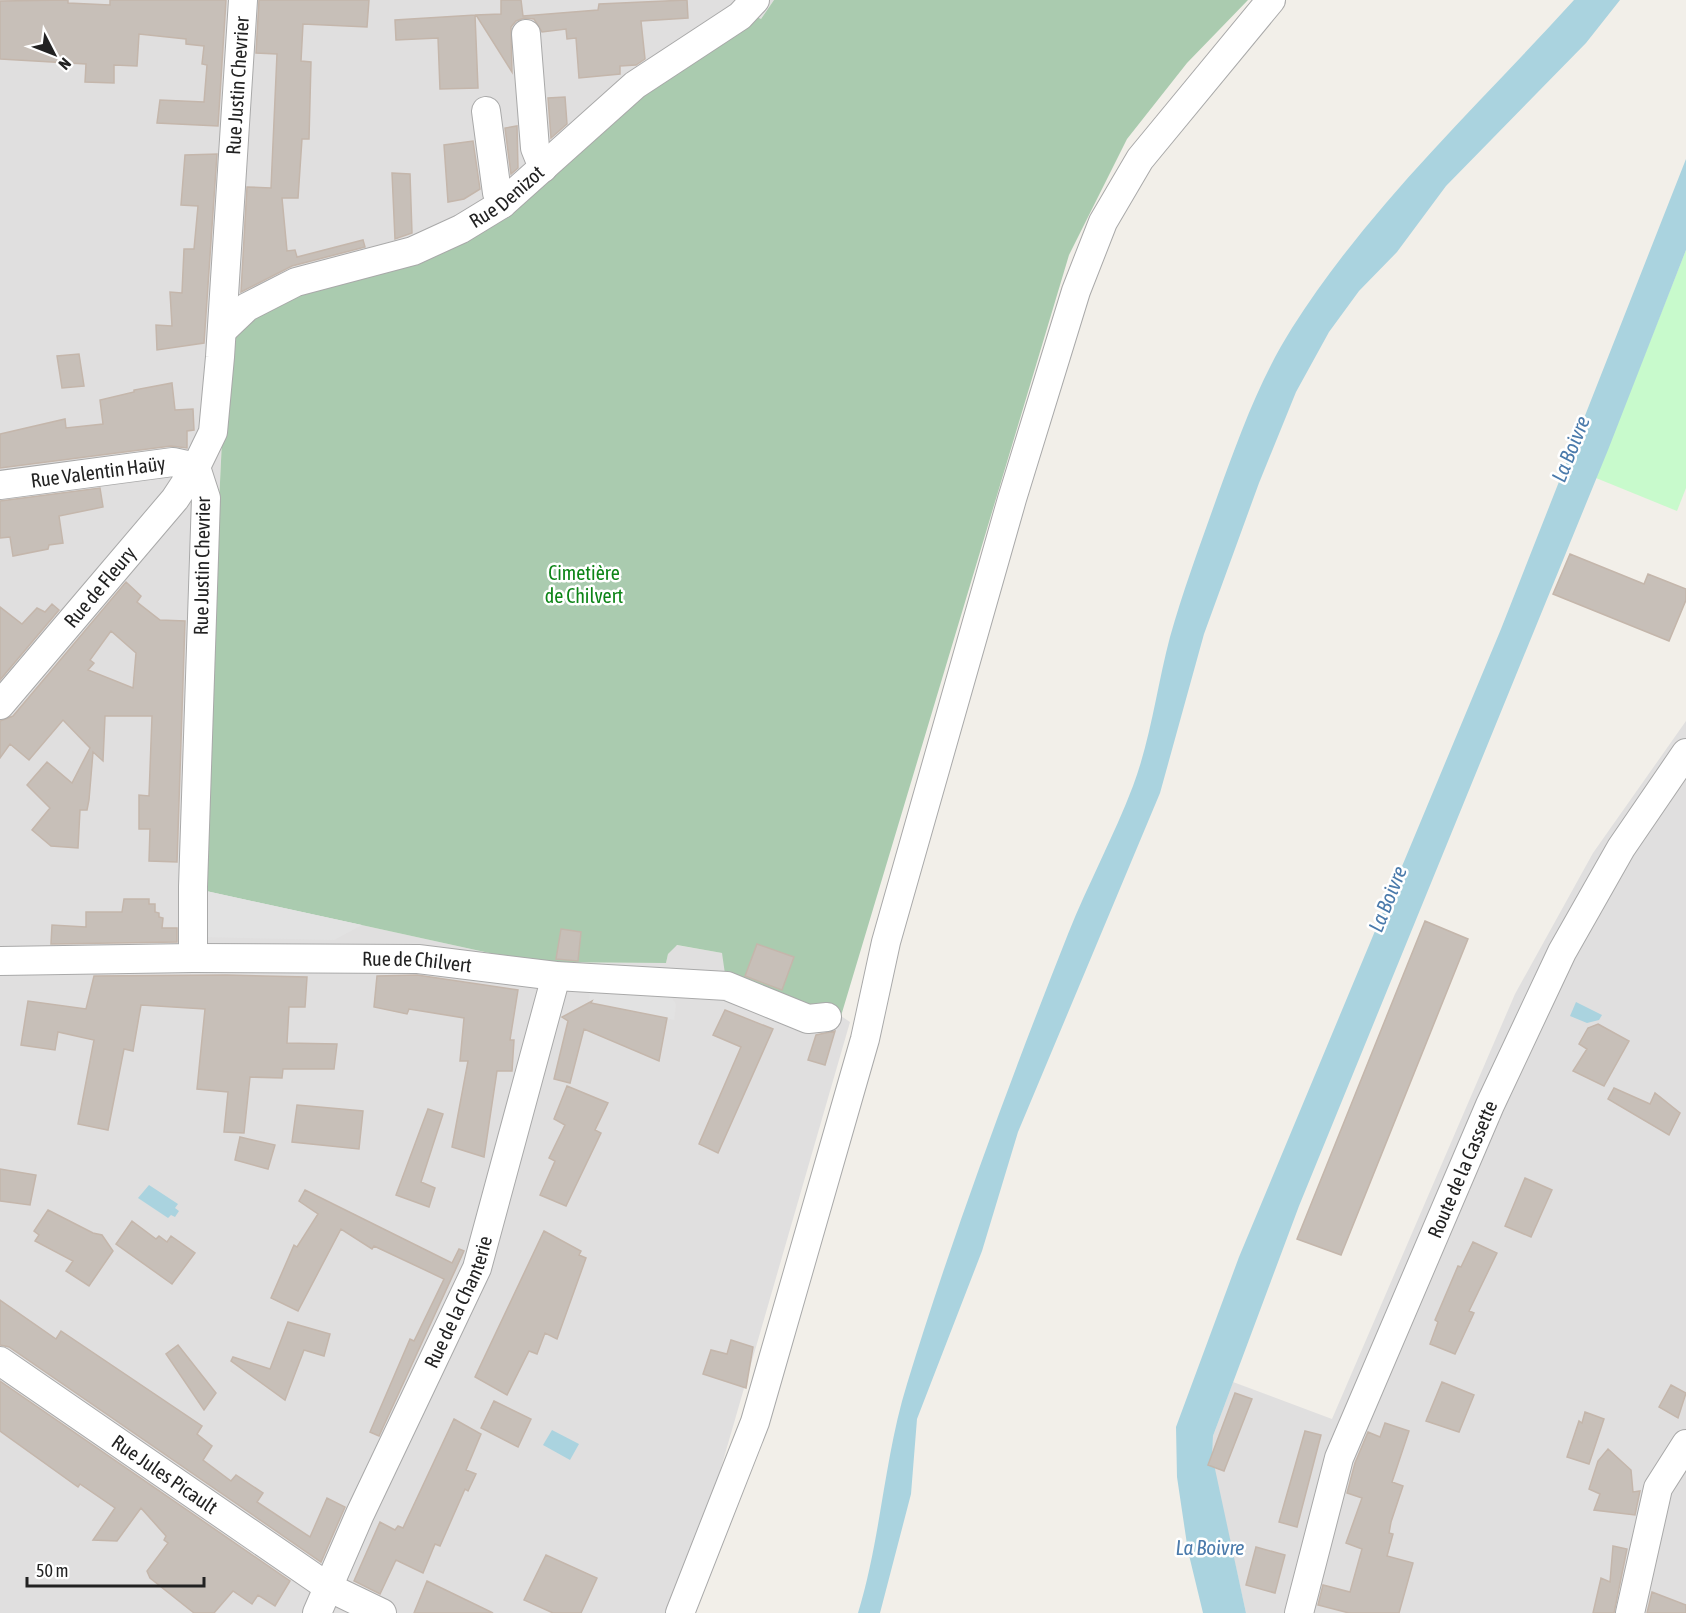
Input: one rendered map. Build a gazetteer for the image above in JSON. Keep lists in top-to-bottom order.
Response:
{
  "streets": {
    "street": [
      "Rue Justin Chevrier",
      "Rue Denizot",
      "Rue Valentin Haüy",
      "Rue de Fleury",
      "Rue de Chilvert",
      "Route de la Cassette",
      "Rue de la Chanterie",
      "Rue Jules Picault"
    ]
  },
  "crossings": [
    ["Rue Justin Chevrier", "Rue Denizot"],
    ["Rue Justin Chevrier", "Rue Valentin Haüy"],
    ["Rue Justin Chevrier", "Rue de Fleury"],
    ["Rue Justin Chevrier", "Rue de Chilvert"],
    ["Rue Valentin Haüy", "Rue de Fleury"],
    ["Rue de Chilvert", "Rue de la Chanterie"],
    ["Rue de la Chanterie", "Rue Jules Picault"]
  ],
  "water": ["La Boivre"],
  "parks": ["Cimetière de Chilvert"],
  "scale_bar": "50 m",
  "north": "bottom right"
}
